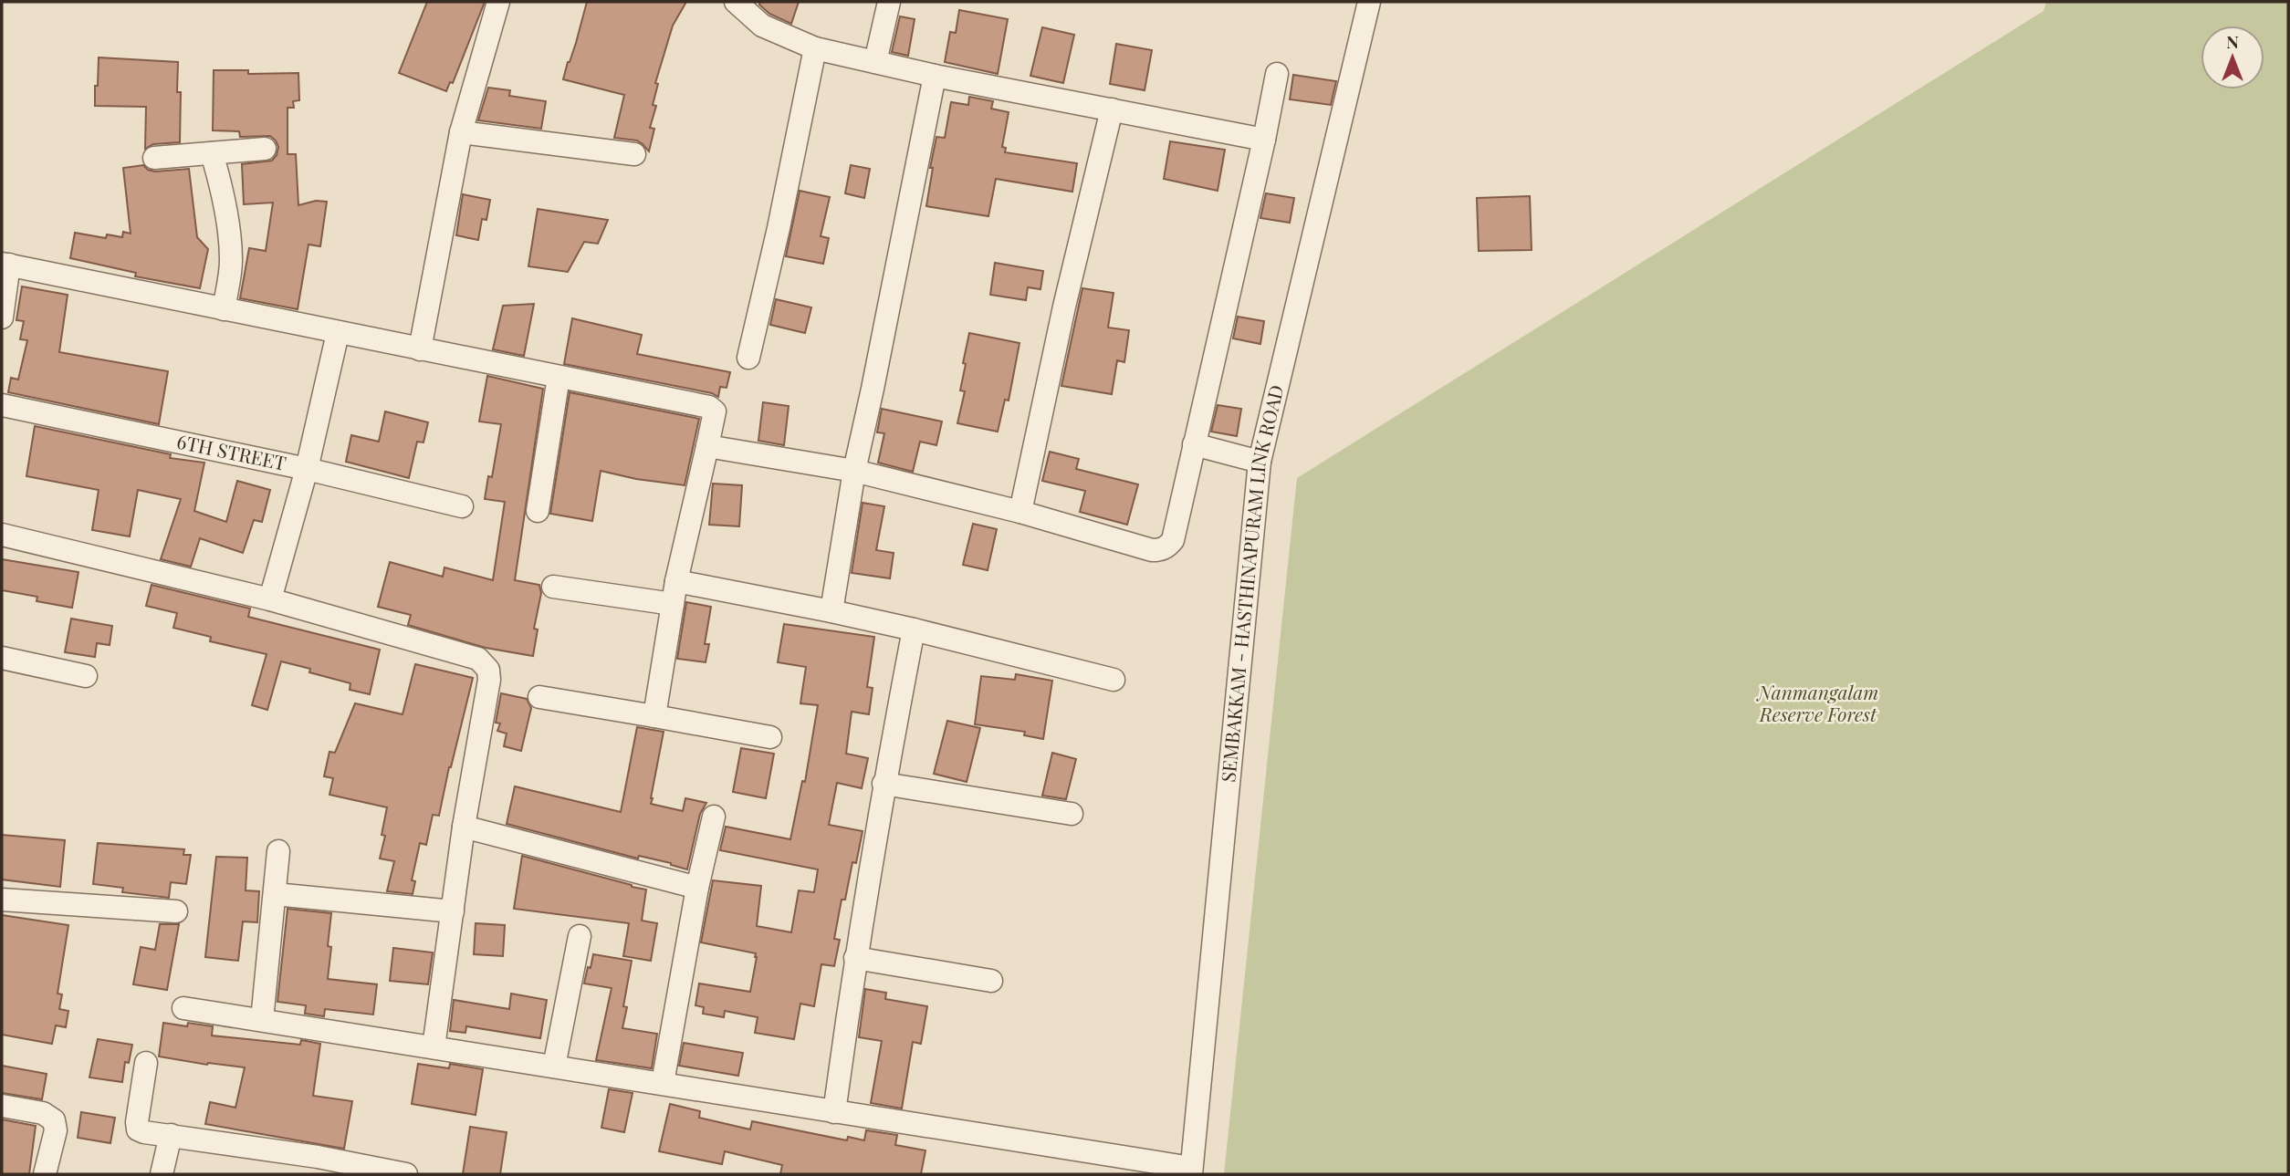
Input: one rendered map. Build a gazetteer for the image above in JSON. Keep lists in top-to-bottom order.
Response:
{
  "streets": {
    "street": ["6TH STREET", "SEMBAKKAM - HASTHINAPURAM LINK ROAD"]
  },
  "parks": ["Nanmangalam Reserve Forest"],
  "north": "top"
}
